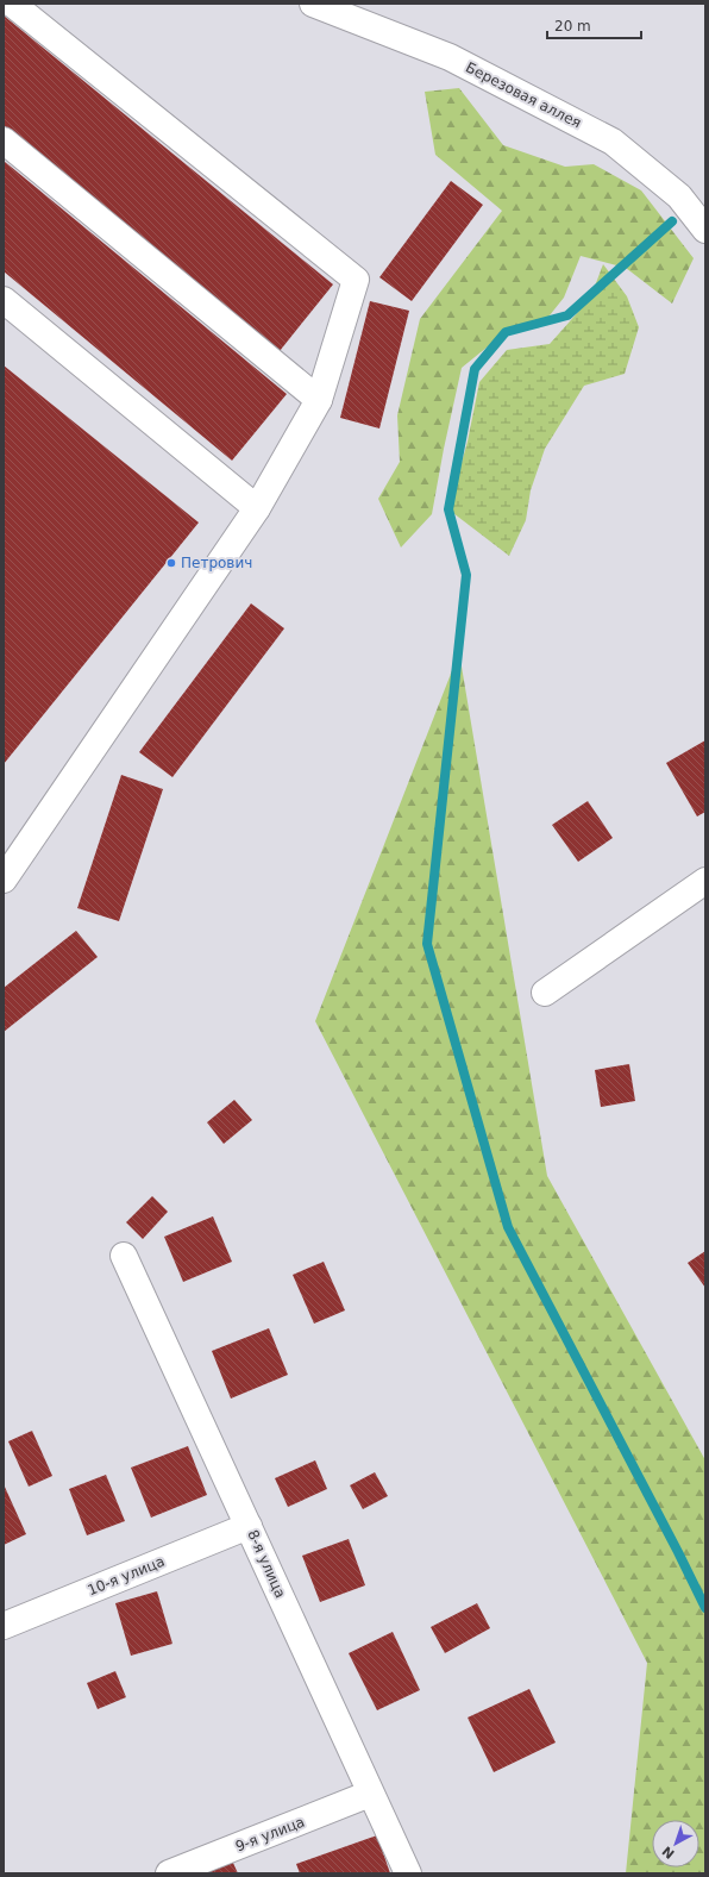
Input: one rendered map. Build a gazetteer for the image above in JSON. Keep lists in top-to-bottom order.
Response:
{
  "streets": {
    "street": [
      "Березовая аллея",
      "8-я улица",
      "10-я улица",
      "9-я улица"
    ]
  },
  "crossings": [
    ["8-я улица", "10-я улица"],
    ["8-я улица", "9-я улица"]
  ],
  "places": ["Петрович"],
  "scale_bar": "20 m",
  "north": "bottom left"
}
